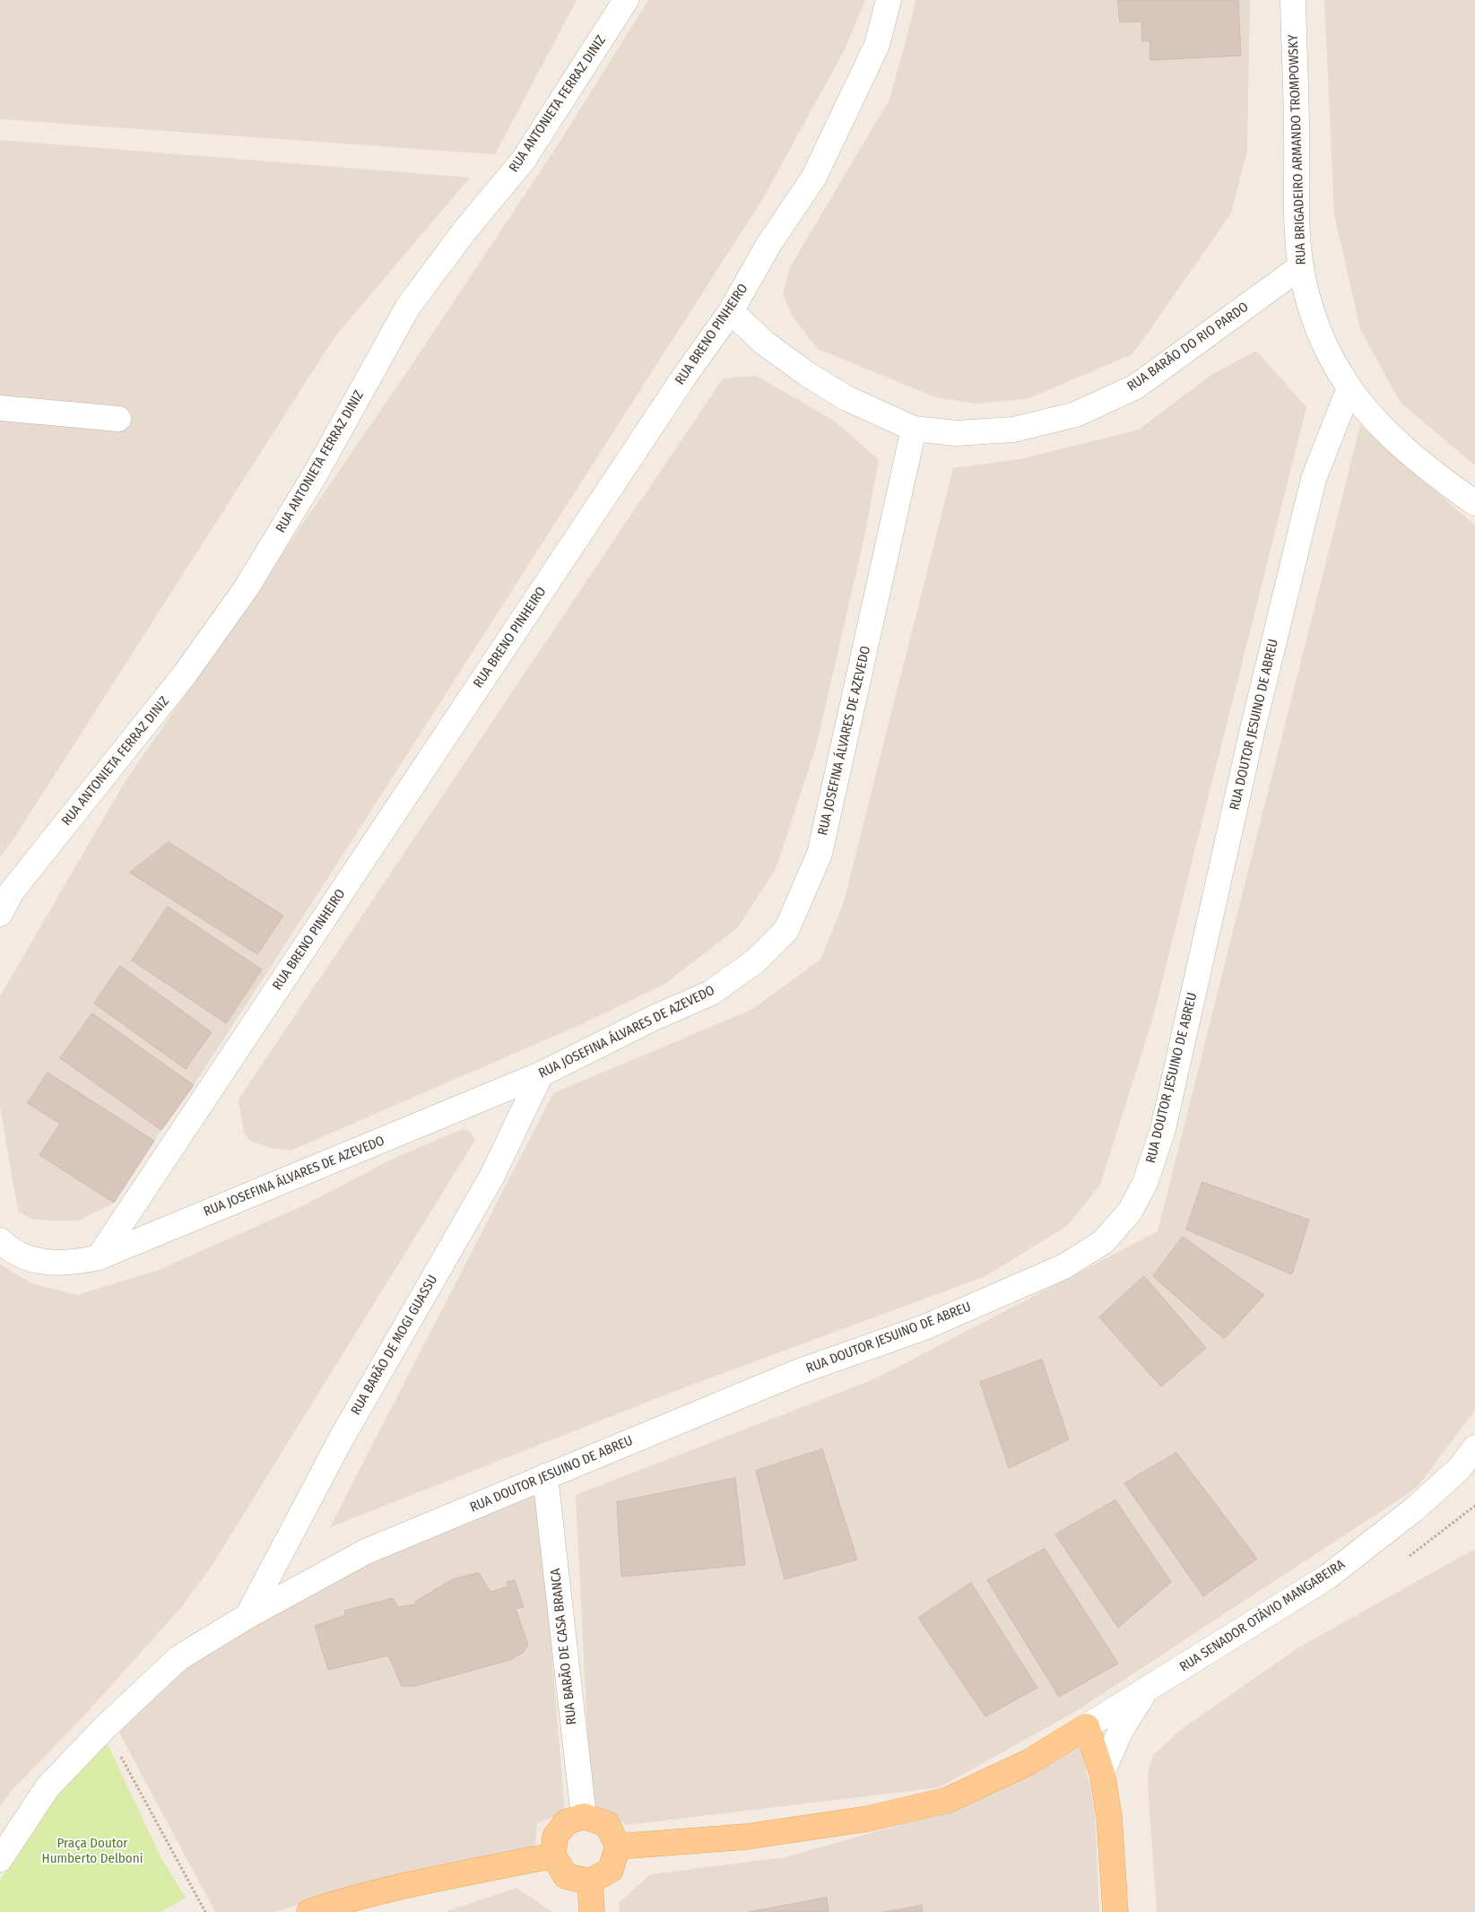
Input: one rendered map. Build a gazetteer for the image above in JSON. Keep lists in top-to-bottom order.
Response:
{
  "streets": {
    "main road": ["RUA SENADOR OTÁVIO MANGABEIRA"],
    "street": [
      "RUA ANTONIETA FERRAZ DINIZ",
      "RUA BRIGADEIRO ARMANDO TROMPOWSKY",
      "RUA BRENO PINHEIRO",
      "RUA BARÃO DO RIO PARDO",
      "RUA DOUTOR JESUINO DE ABREU",
      "RUA JOSEFINA ÁLVARES DE AZEVEDO",
      "RUA BARÃO DE MOGI GUASSU",
      "RUA BARÃO DE CASA BRANCA"
    ]
  },
  "crossings": [
    ["RUA BRIGADEIRO ARMANDO TROMPOWSKY", "RUA BARÃO DO RIO PARDO"],
    ["RUA BRIGADEIRO ARMANDO TROMPOWSKY", "RUA DOUTOR JESUINO DE ABREU"],
    ["RUA BRENO PINHEIRO", "RUA BARÃO DO RIO PARDO"],
    ["RUA BRENO PINHEIRO", "RUA JOSEFINA ÁLVARES DE AZEVEDO"],
    ["RUA BARÃO DO RIO PARDO", "RUA JOSEFINA ÁLVARES DE AZEVEDO"],
    ["RUA DOUTOR JESUINO DE ABREU", "RUA BARÃO DE MOGI GUASSU"],
    ["RUA DOUTOR JESUINO DE ABREU", "RUA BARÃO DE CASA BRANCA"],
    ["RUA JOSEFINA ÁLVARES DE AZEVEDO", "RUA BARÃO DE MOGI GUASSU"],
    ["RUA SENADOR OTÁVIO MANGABEIRA", "RUA BARÃO DE CASA BRANCA"]
  ],
  "parks": ["Praça Doutor Humberto Delboni"]
}
